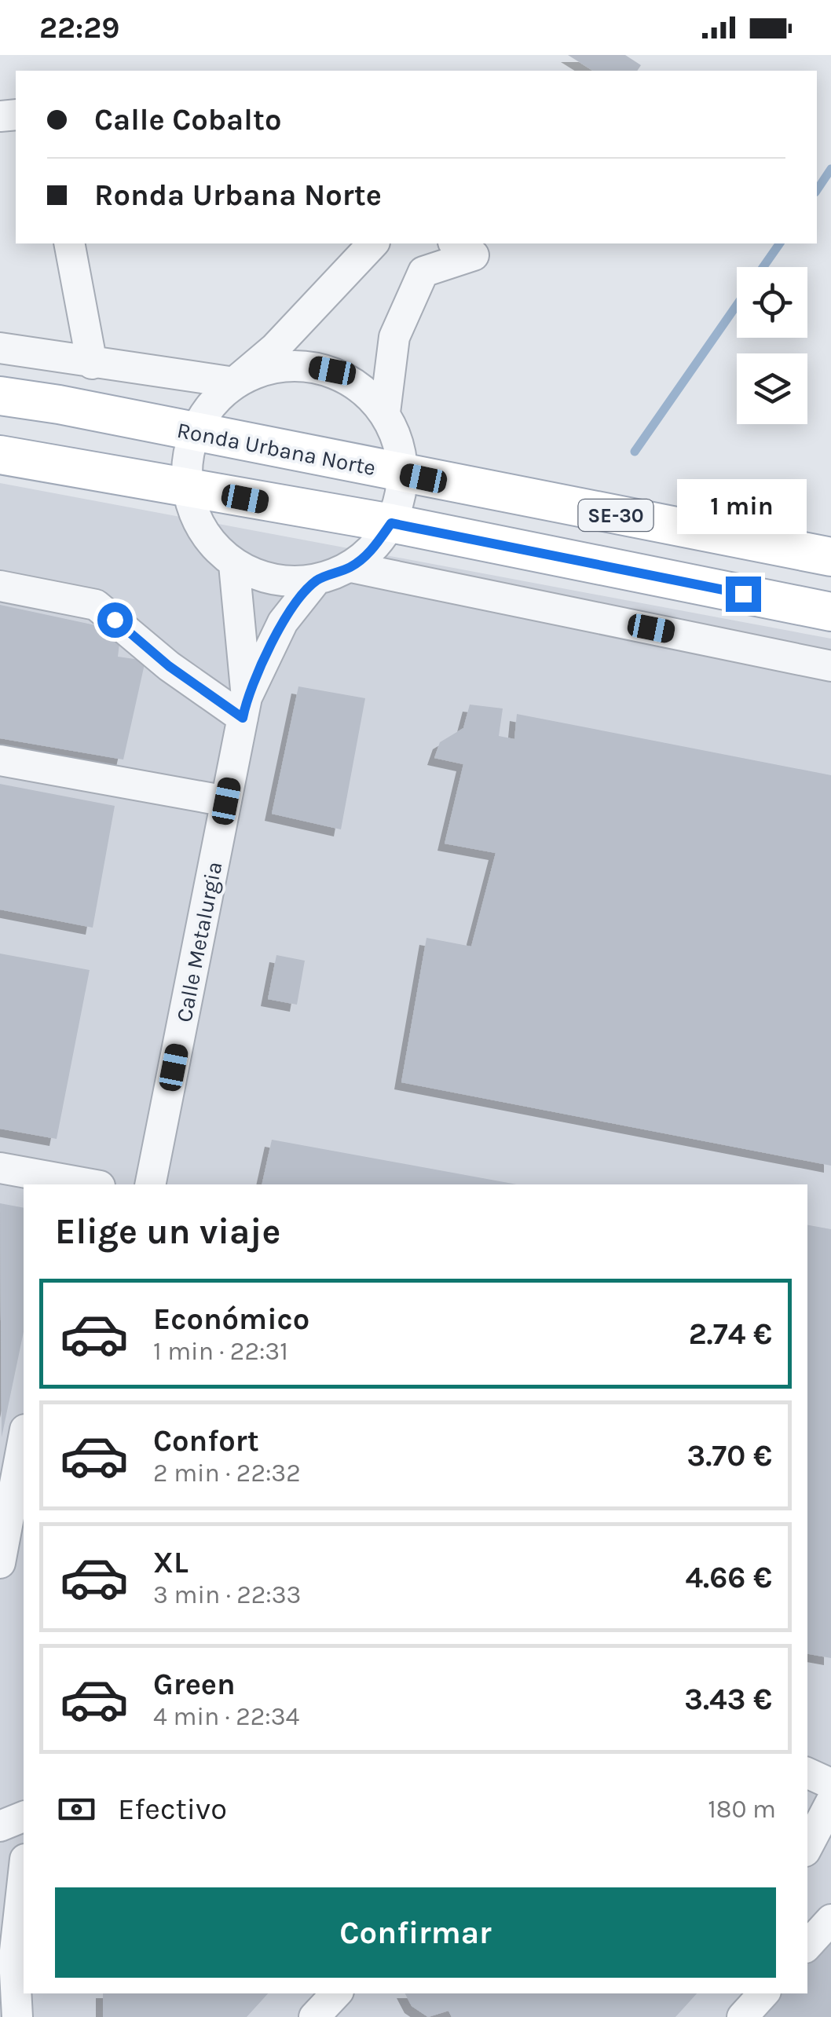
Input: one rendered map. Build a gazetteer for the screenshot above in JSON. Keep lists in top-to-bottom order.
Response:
{
  "streets": {
    "main road": ["Ronda Urbana Norte", "SE-30"],
    "street": ["Calle Metalurgia"]
  },
  "page": {
    "status": "22:29",
    "banner": ["Calle Cobalto", "Ronda Urbana Norte"],
    "bubble": "1 min",
    "heading": "Elige un viaje",
    "list": [
      {
        "name": "Económico",
        "note": "1 min · 22:31",
        "value": "2.74 €"
      },
      {
        "name": "Confort",
        "note": "2 min · 22:32",
        "value": "3.70 €"
      },
      {
        "name": "XL",
        "note": "3 min · 22:33",
        "value": "4.66 €"
      },
      {
        "name": "Green",
        "note": "4 min · 22:34",
        "value": "3.43 €"
      }
    ],
    "pay": ["Efectivo", "180 m"],
    "buttons": "Confirmar"
  }
}
